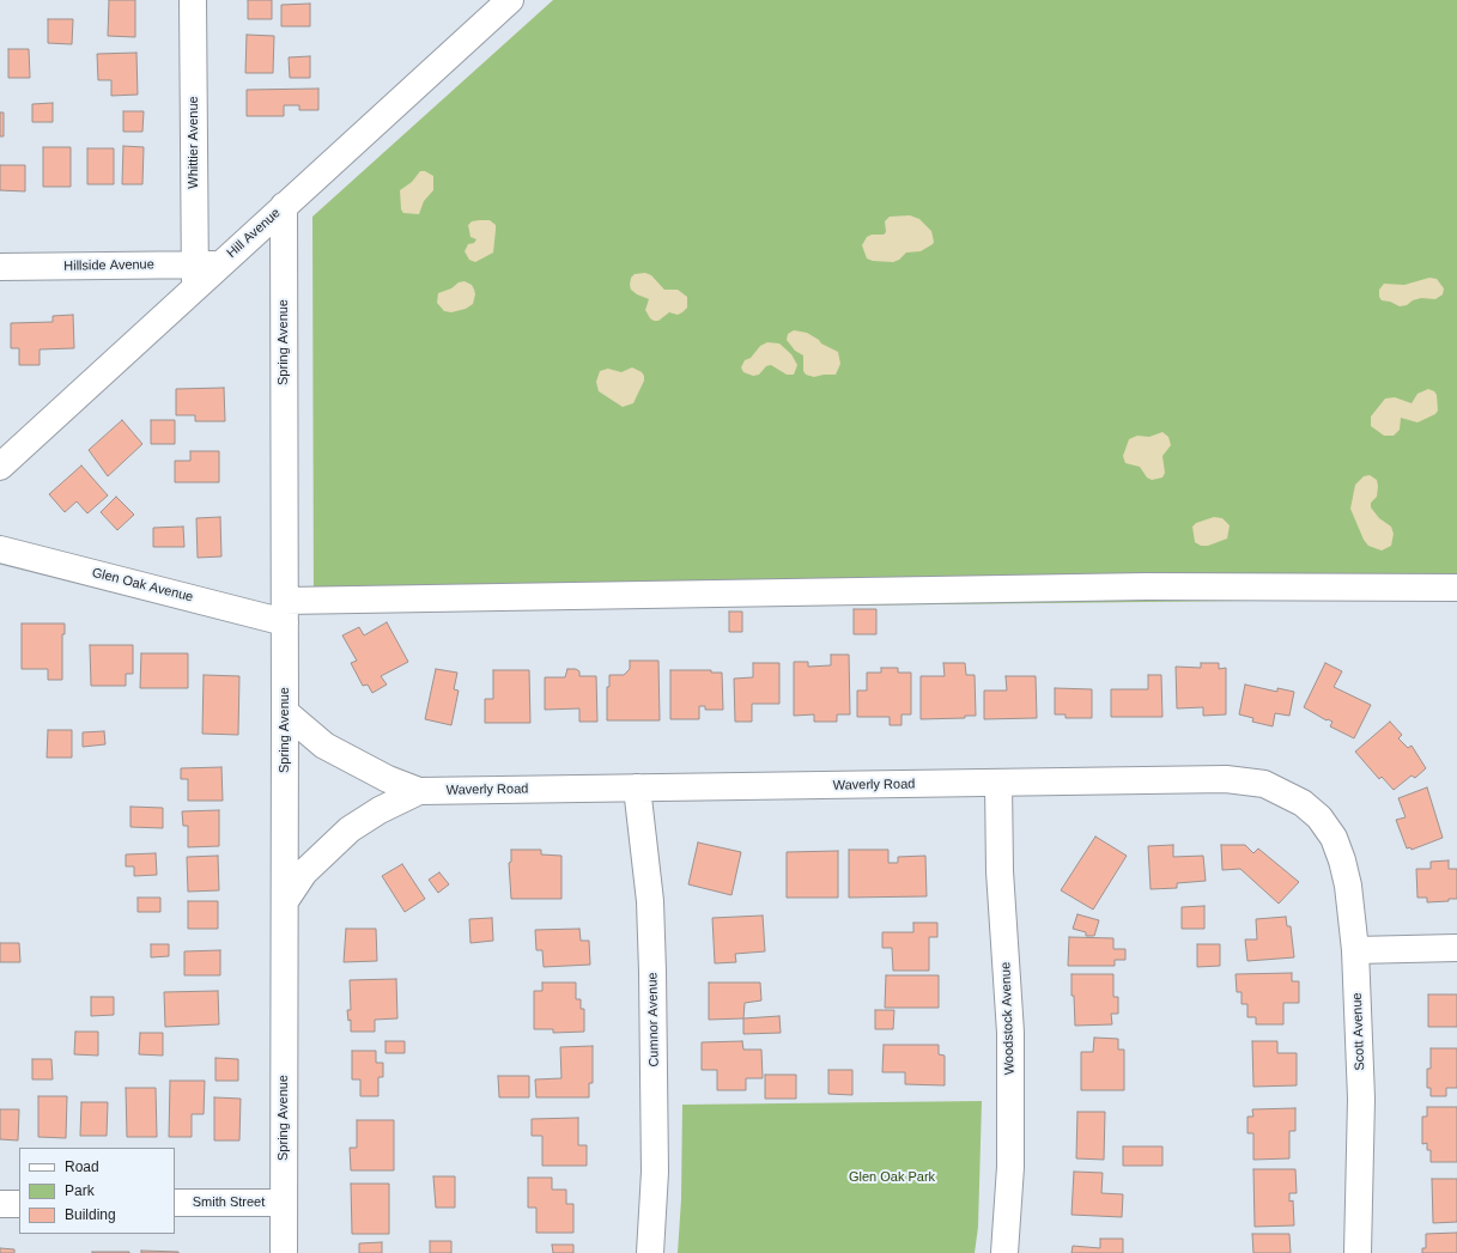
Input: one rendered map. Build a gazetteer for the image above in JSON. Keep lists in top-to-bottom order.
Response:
{
  "streets": {
    "street": [
      "Whittier Avenue",
      "Hill Avenue",
      "Hillside Avenue",
      "Spring Avenue",
      "Glen Oak Avenue",
      "Waverly Road",
      "Woodstock Avenue",
      "Cumnor Avenue",
      "Scott Avenue",
      "Smith Street"
    ]
  },
  "crossings": [
    ["Whittier Avenue", "Hill Avenue"],
    ["Whittier Avenue", "Hillside Avenue"],
    ["Hill Avenue", "Hillside Avenue"],
    ["Hill Avenue", "Spring Avenue"],
    ["Spring Avenue", "Glen Oak Avenue"],
    ["Spring Avenue", "Waverly Road"],
    ["Spring Avenue", "Smith Street"],
    ["Waverly Road", "Woodstock Avenue"],
    ["Waverly Road", "Cumnor Avenue"],
    ["Waverly Road", "Scott Avenue"]
  ],
  "parks": ["Glen Oak Park"],
  "legend": ["Road", "Park", "Building"]
}
